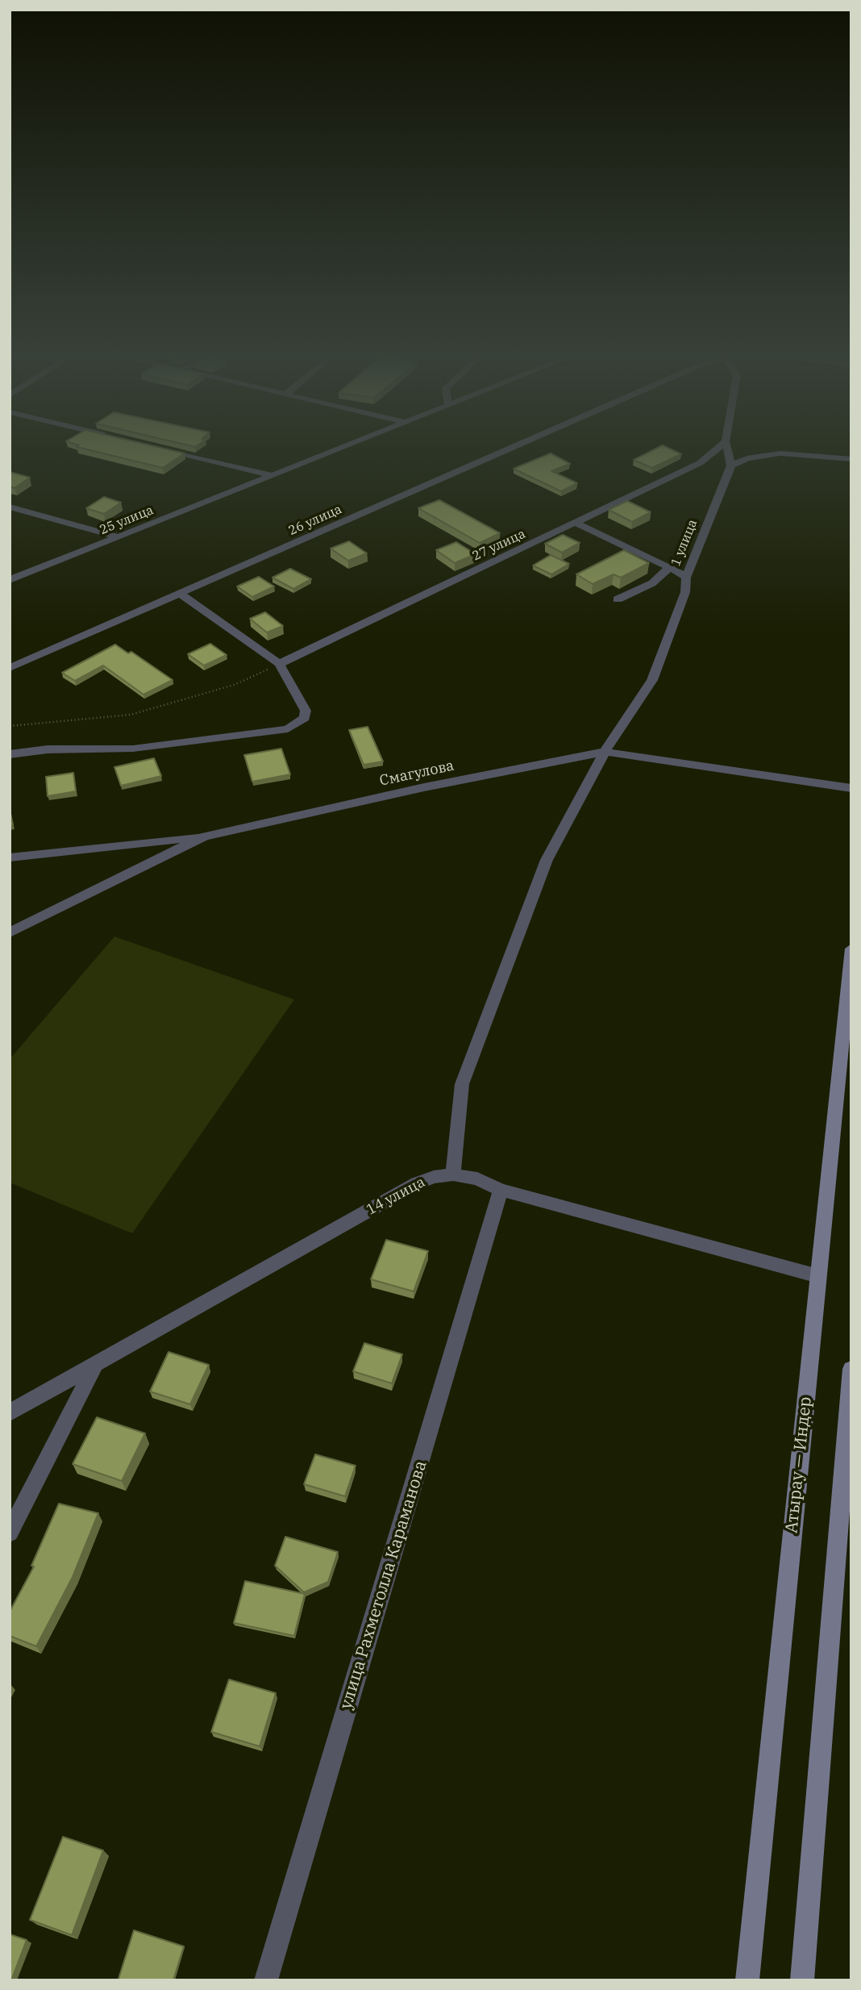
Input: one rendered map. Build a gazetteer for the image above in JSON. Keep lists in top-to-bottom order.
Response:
{
  "streets": {
    "main road": ["Атырау — Индер"],
    "street": [
      "25 улица",
      "26 улица",
      "1 улица",
      "27 улица",
      "Смагулова",
      "14 улица",
      "улица Рахметолла Караманова"
    ]
  },
  "crossings": [
    ["1 улица", "Смагулова"],
    ["1 улица", "14 улица"],
    ["14 улица", "Атырау — Индер"],
    ["14 улица", "улица Рахметолла Караманова"]
  ]
}
